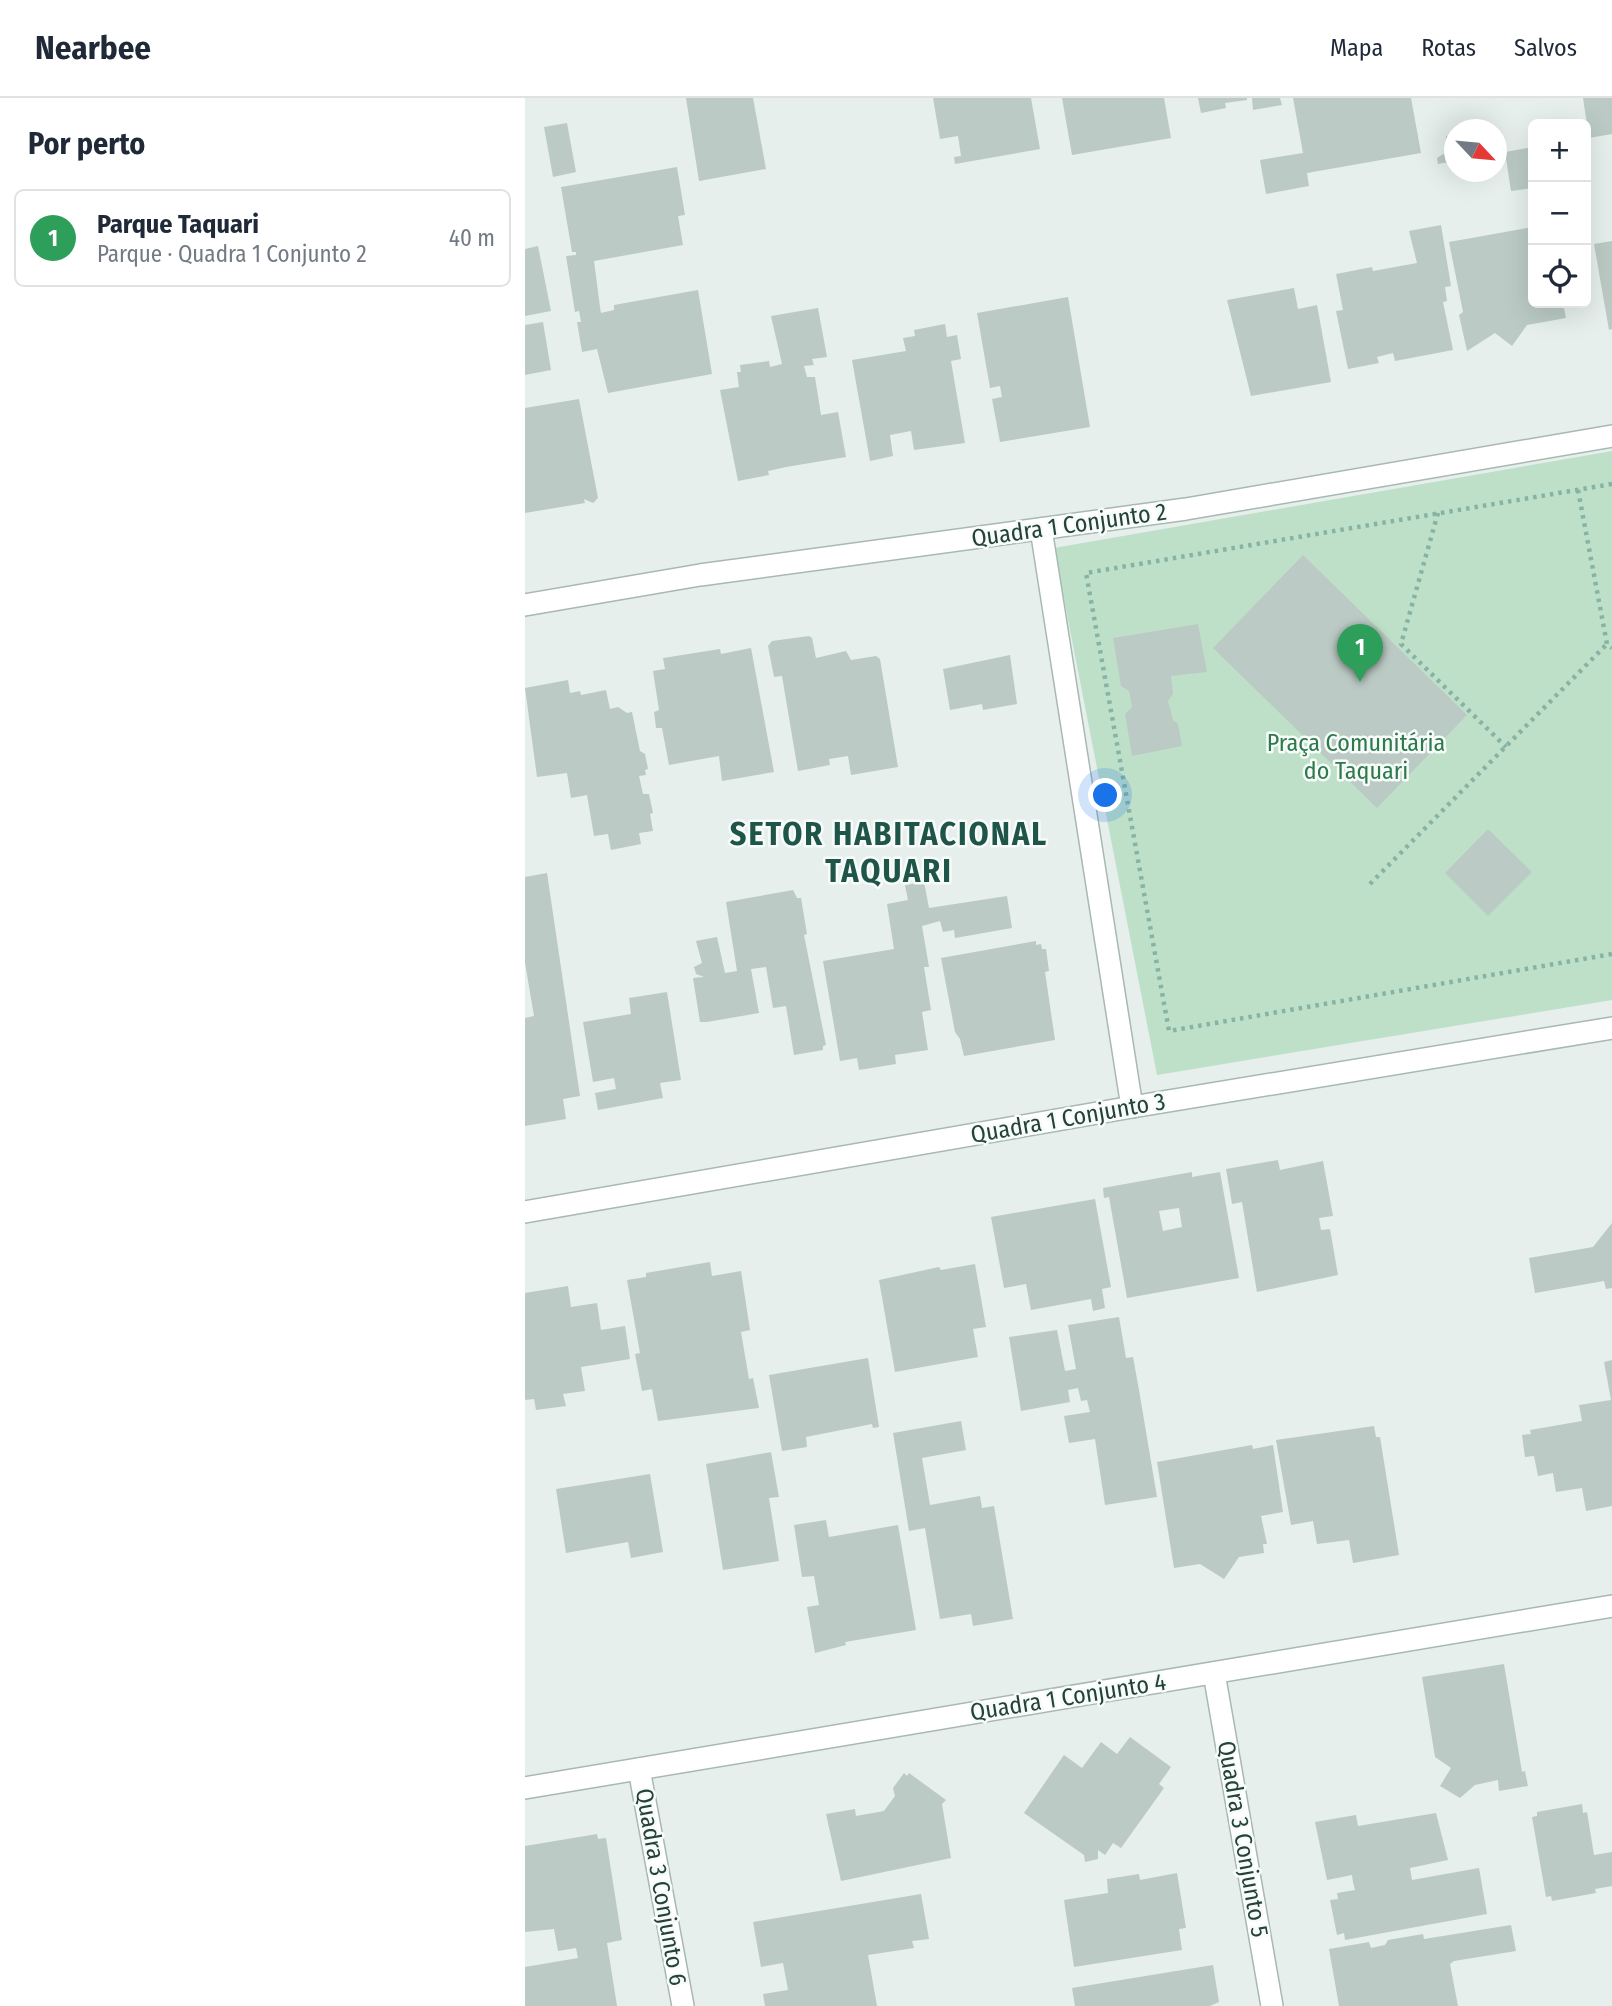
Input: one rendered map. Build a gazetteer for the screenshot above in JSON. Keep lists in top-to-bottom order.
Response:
{
  "streets": {
    "street": [
      "Quadra 1 Conjunto 2",
      "Quadra 1 Conjunto 3",
      "Quadra 1 Conjunto 4",
      "Quadra 3 Conjunto 5",
      "Quadra 3 Conjunto 6"
    ]
  },
  "crossings": [
    ["Quadra 1 Conjunto 4", "Quadra 3 Conjunto 5"],
    ["Quadra 1 Conjunto 4", "Quadra 3 Conjunto 6"]
  ],
  "districts": ["SETOR HABITACIONAL TAQUARI"],
  "parks": ["Praça Comunitária do Taquari"],
  "north": "bottom right",
  "page": {
    "header": "Nearbee",
    "nav": ["Mapa", "Rotas", "Salvos"],
    "heading": "Por perto",
    "map_buttons": ["+", "−"],
    "list": [
      {
        "mark": "1",
        "name": "Parque Taquari",
        "note": "Parque · Quadra 1 Conjunto 2",
        "value": "40 m"
      }
    ],
    "pins": "1"
  }
}
